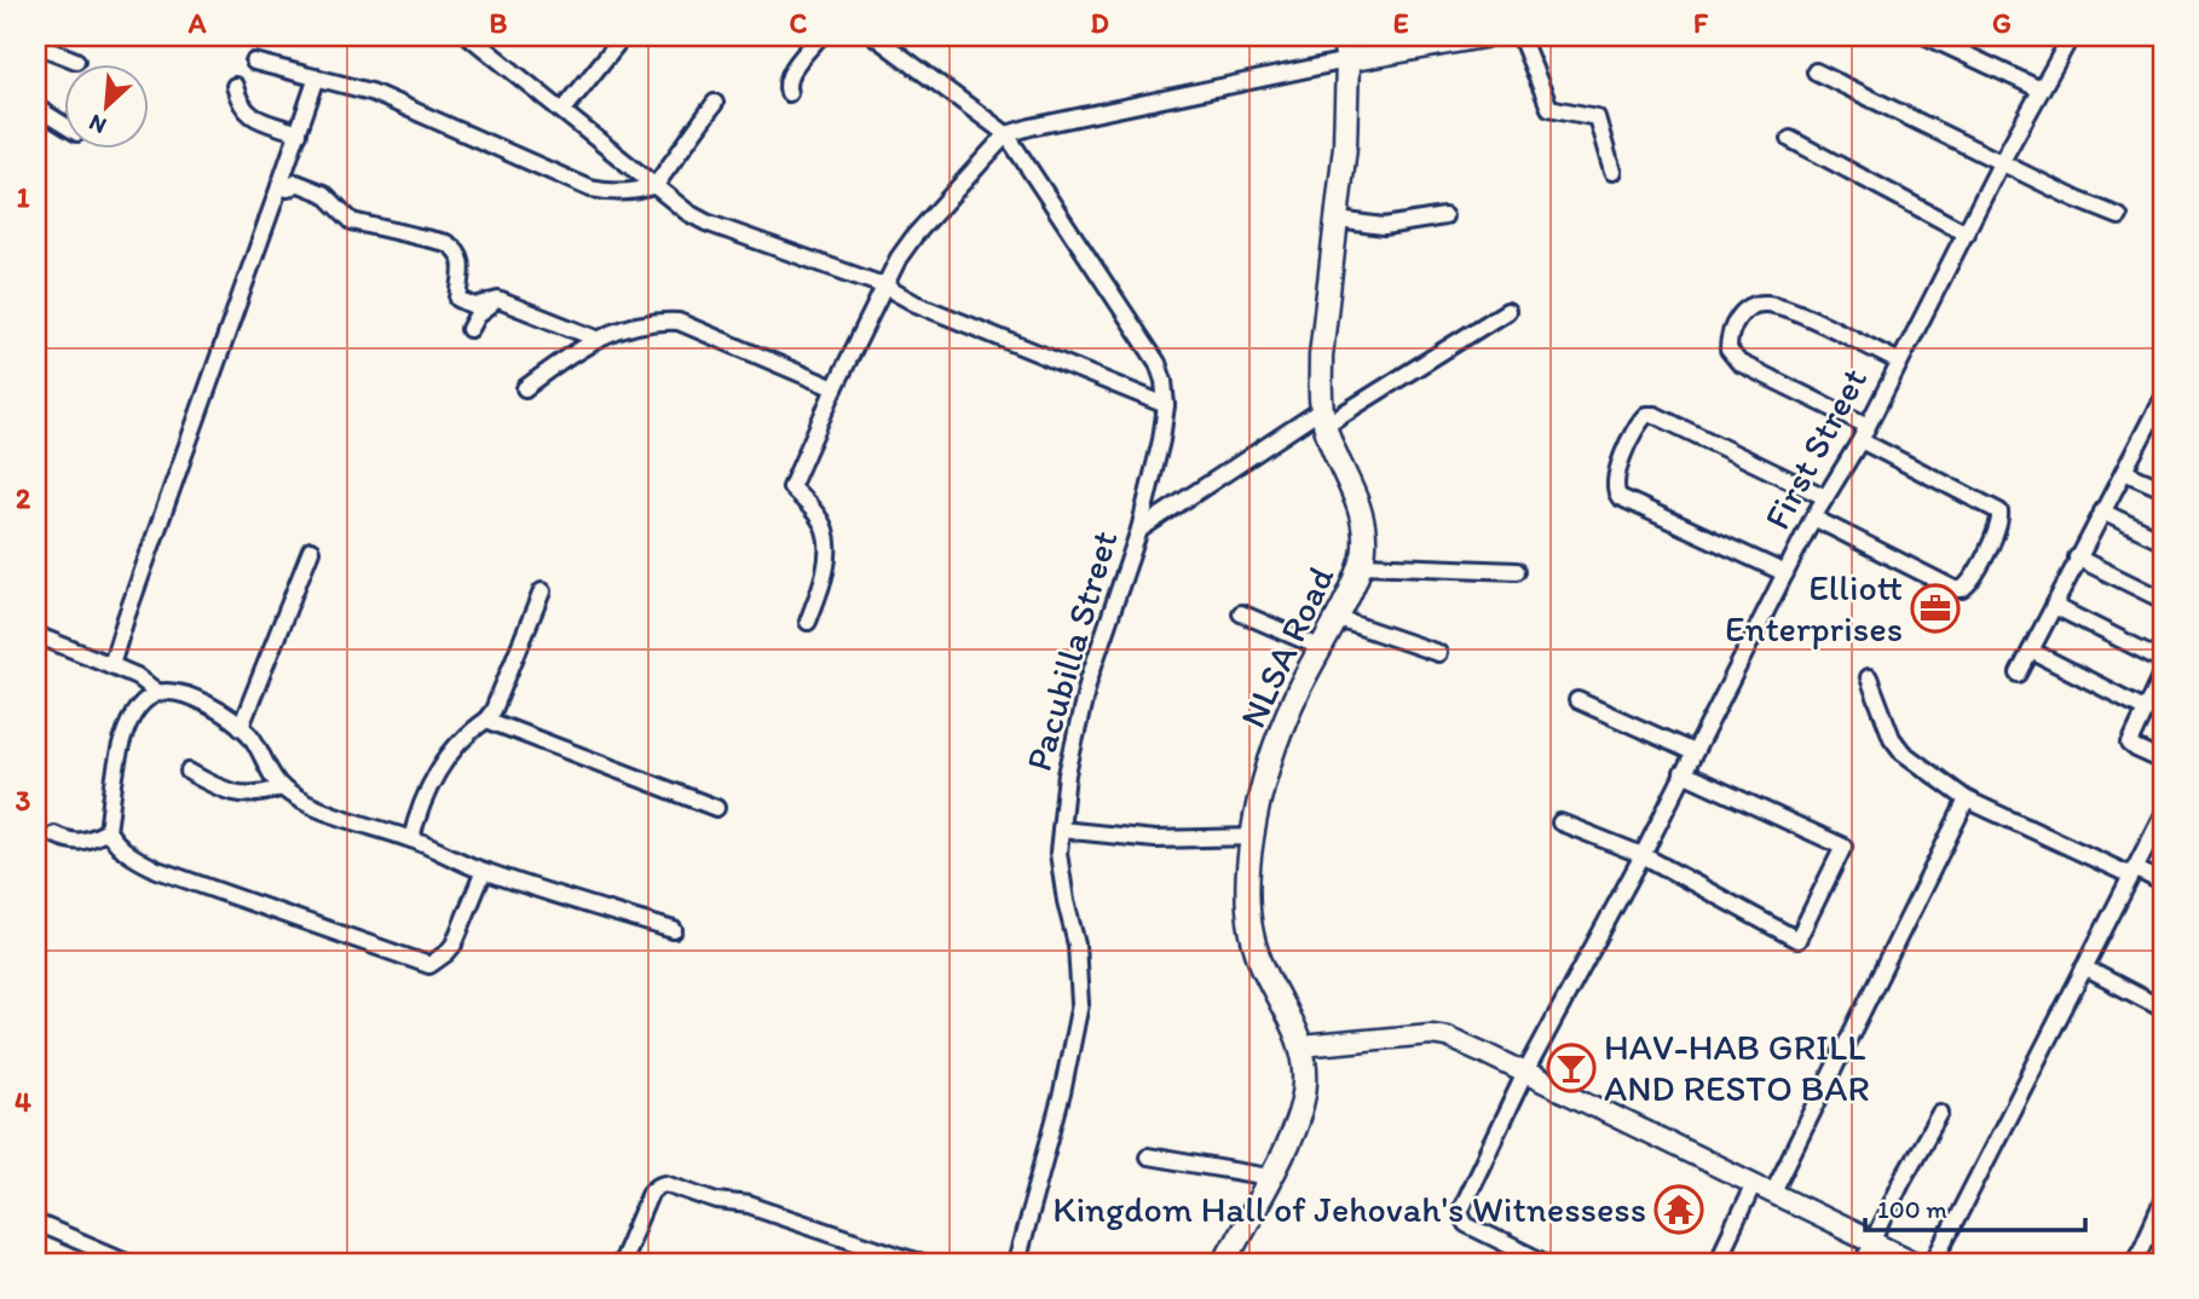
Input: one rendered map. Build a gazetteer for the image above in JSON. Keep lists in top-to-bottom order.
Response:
{
  "streets": {
    "main road": ["NLSA Road"],
    "street": ["First Street", "Pacubilla Street"]
  },
  "places": {
    "office": ["Elliott Enterprises"],
    "bar": ["HAV-HAB GRILL AND RESTO BAR"],
    "temple": ["Kingdom Hall of Jehovah's Witnessess"]
  },
  "scale_bar": "100 m",
  "north": "bottom left",
  "grid": {
    "columns": [
      "A",
      "B",
      "C",
      "D",
      "E",
      "F",
      "G"
    ],
    "rows": [
      "1",
      "2",
      "3",
      "4"
    ]
  }
}
